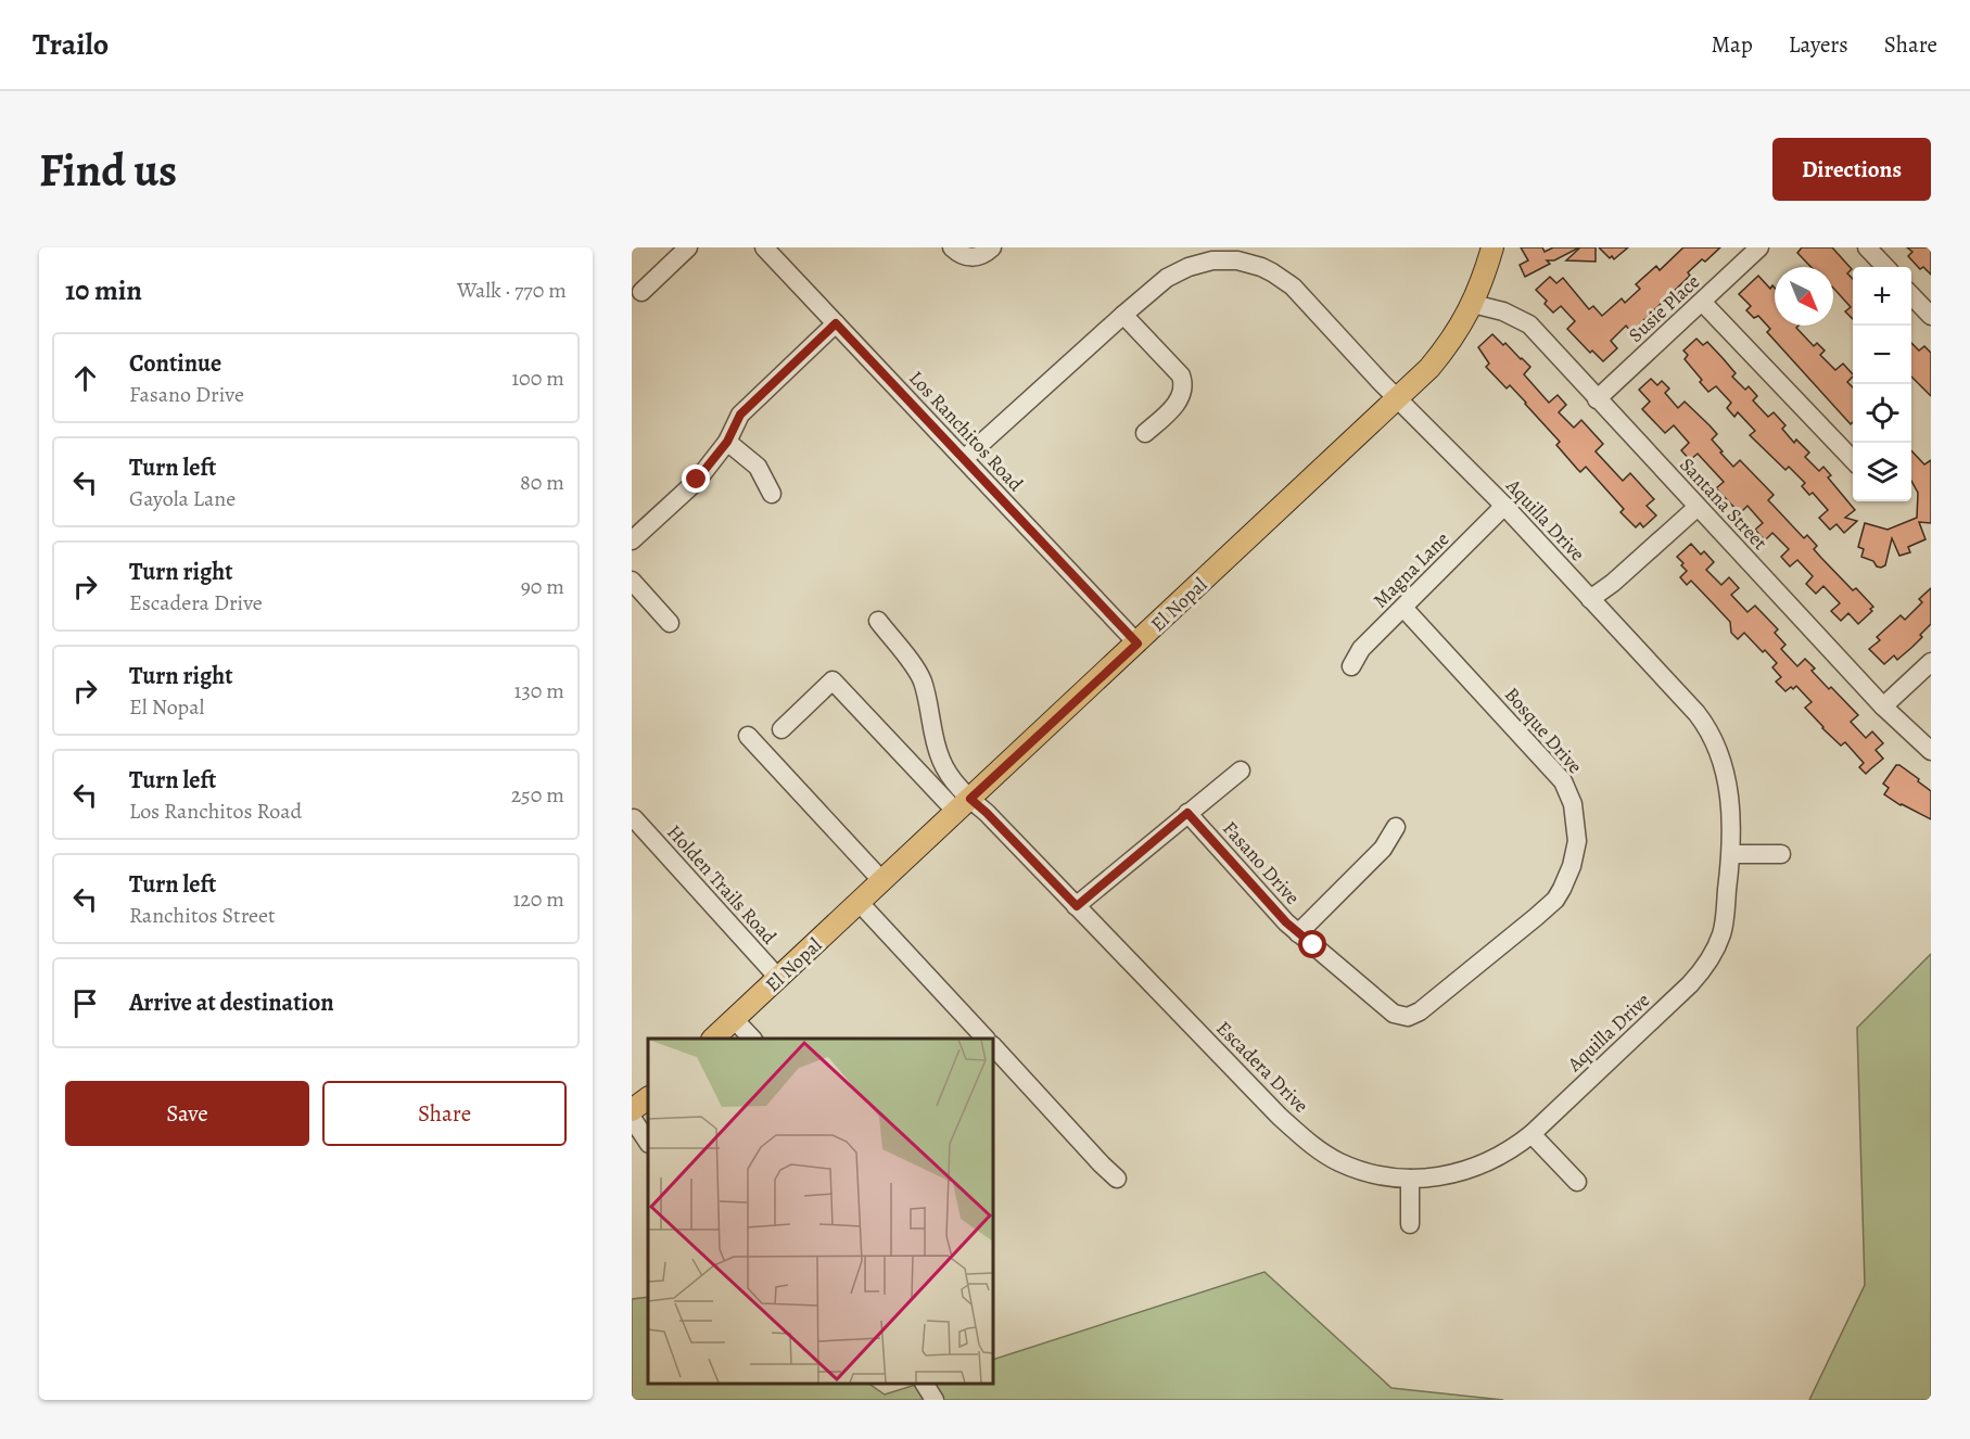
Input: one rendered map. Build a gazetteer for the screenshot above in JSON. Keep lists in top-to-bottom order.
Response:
{
  "streets": {
    "main road": ["El Nopal"],
    "street": [
      "Susie Place",
      "Los Ranchitos Road",
      "Santana Street",
      "Aquilla Drive",
      "Magna Lane",
      "Bosque Drive",
      "Fasano Drive",
      "Holden Trails Road",
      "Escadera Drive"
    ]
  },
  "crossings": [
    ["Susie Place", "Santana Street"],
    ["Los Ranchitos Road", "Aquilla Drive"],
    ["Los Ranchitos Road", "El Nopal"],
    ["Santana Street", "El Nopal"],
    ["Aquilla Drive", "Magna Lane"],
    ["Aquilla Drive", "El Nopal"],
    ["Aquilla Drive", "Escadera Drive"],
    ["Magna Lane", "Bosque Drive"],
    ["El Nopal", "Holden Trails Road"],
    ["El Nopal", "Escadera Drive"],
    ["Bosque Drive", "Fasano Drive"]
  ],
  "north": "bottom right",
  "page": {
    "header": "Trailo",
    "nav": ["Map", "Layers", "Share"],
    "buttons": [
      "Directions",
      ["Save", "Share"]
    ],
    "title": "Find us",
    "heading": ["10 min", "Walk · 770 m"],
    "map_buttons": ["+", "−"],
    "list": [
      ["Continue", "Fasano Drive", "100 m"],
      ["Turn left", "Gayola Lane", "80 m"],
      ["Turn right", "Escadera Drive", "90 m"],
      ["Turn right", "El Nopal", "130 m"],
      ["Turn left", "Los Ranchitos Road", "250 m"],
      ["Turn left", "Ranchitos Street", "120 m"],
      "Arrive at destination"
    ]
  }
}
